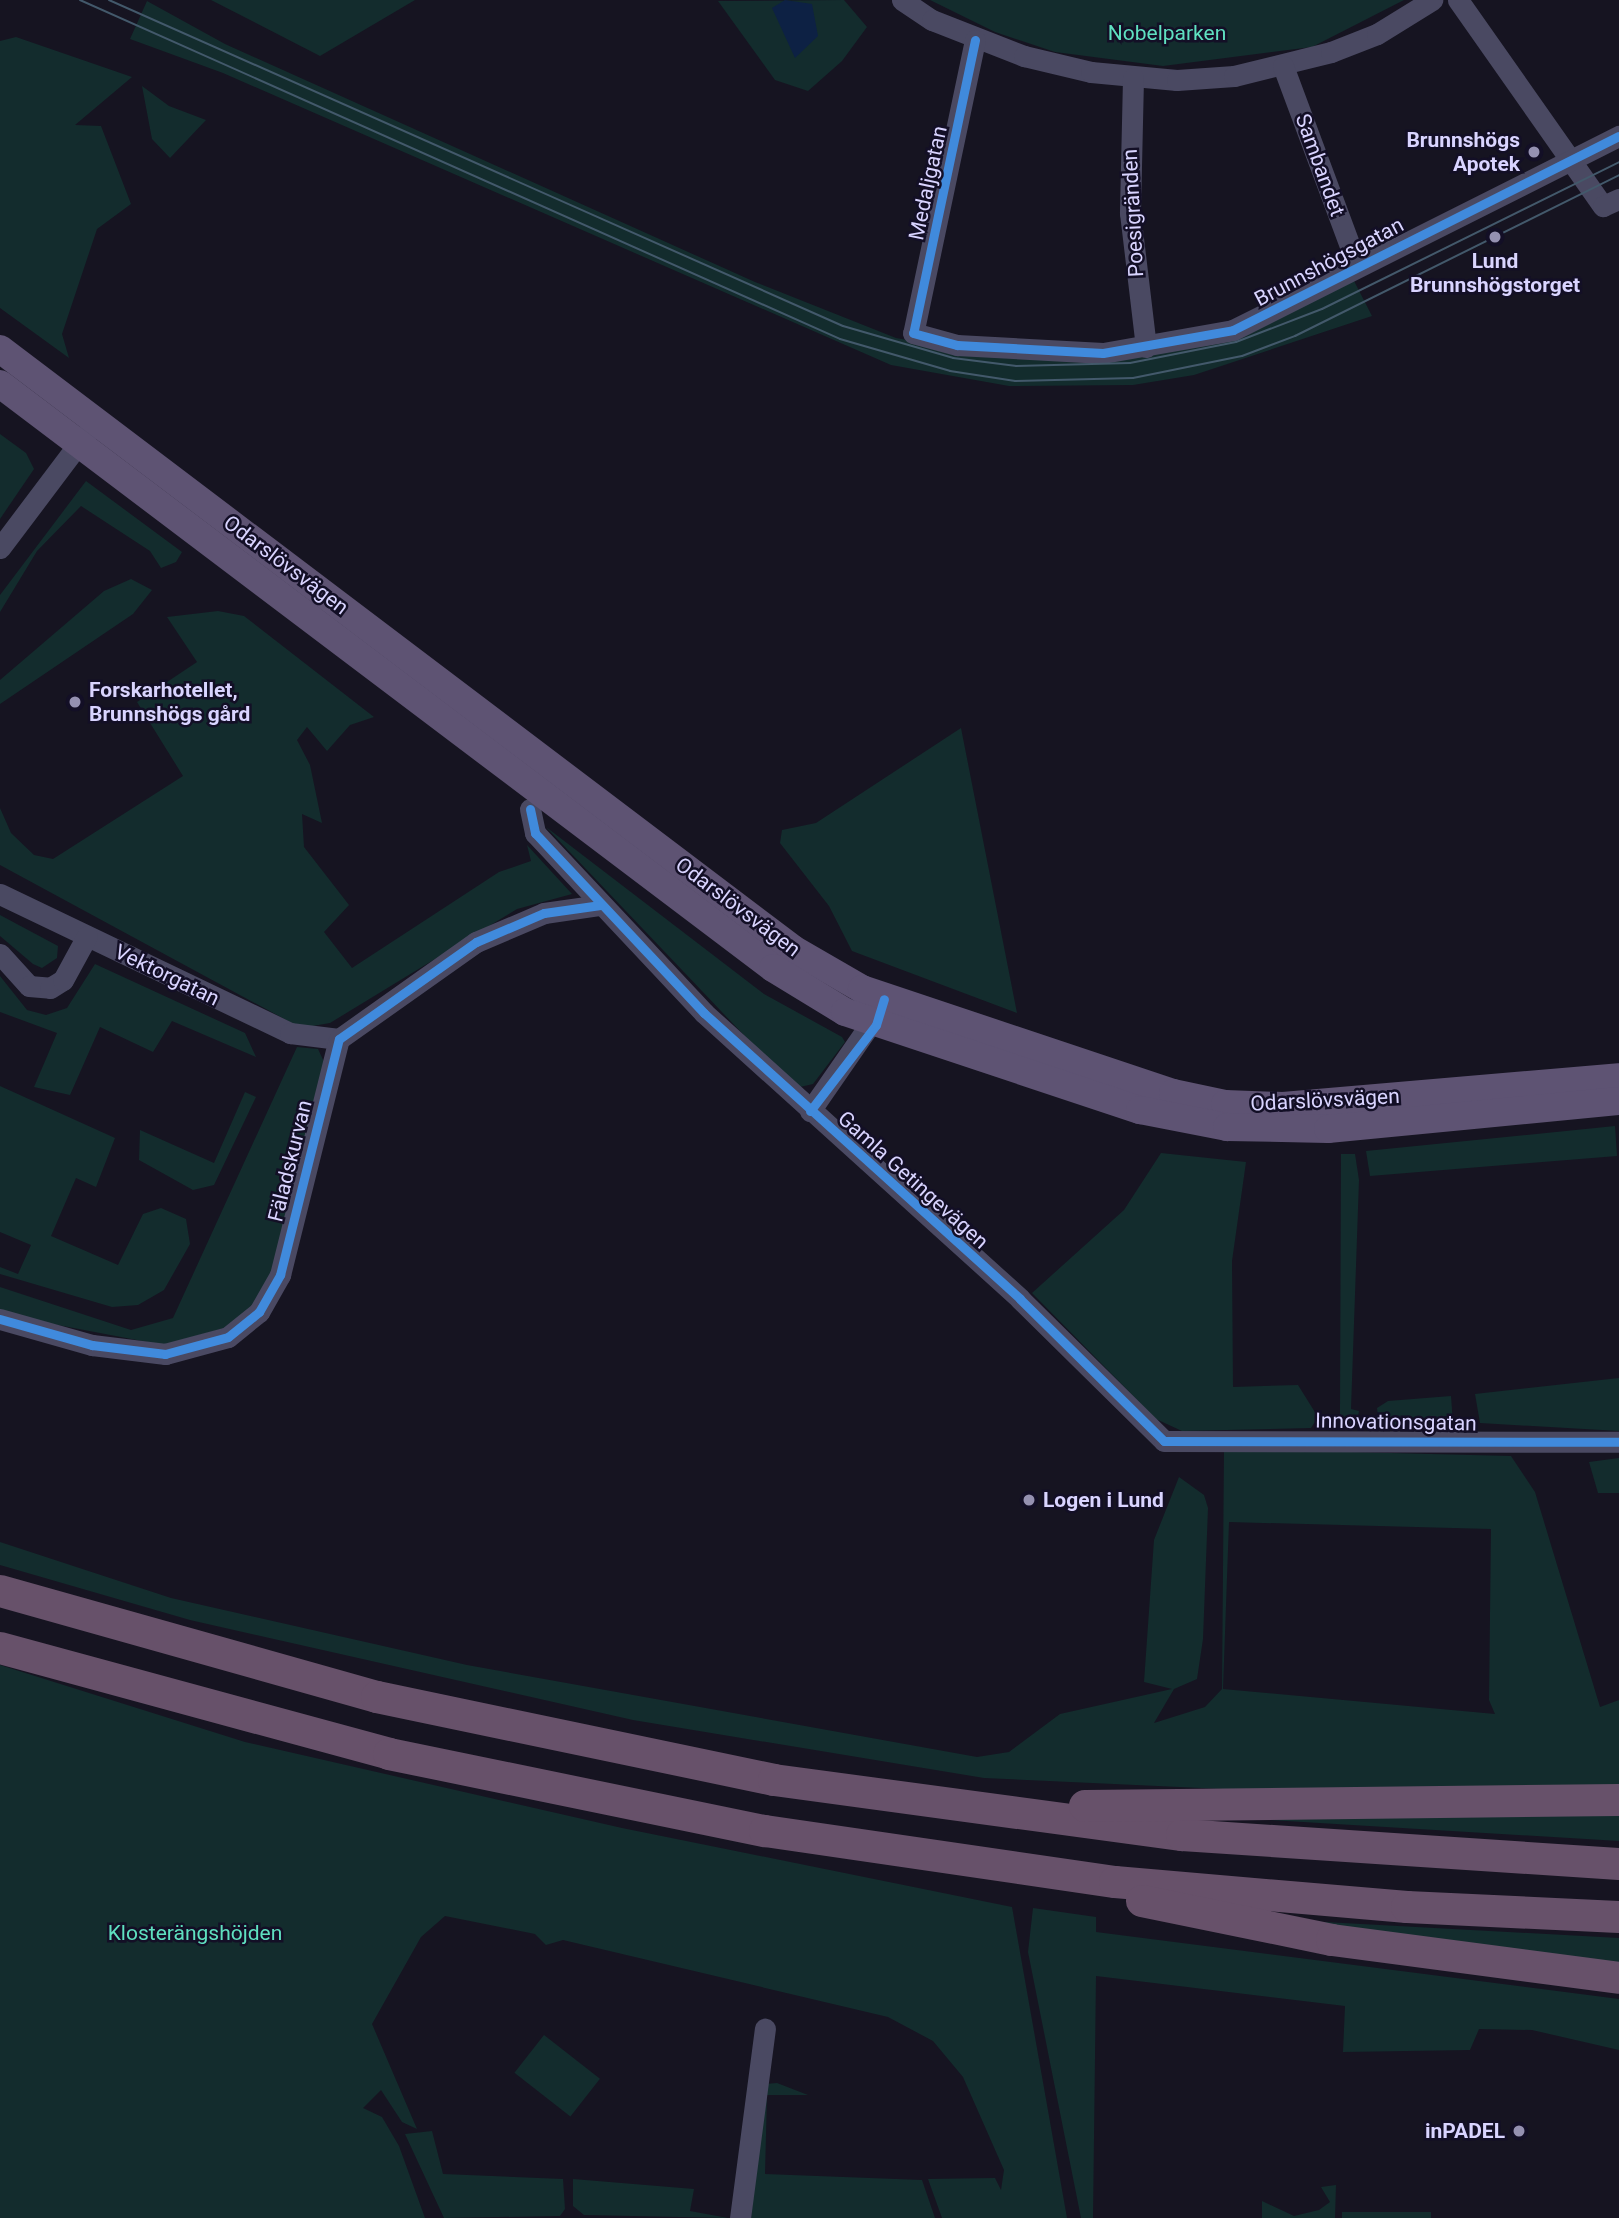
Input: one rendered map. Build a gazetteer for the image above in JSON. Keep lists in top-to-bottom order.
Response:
{
  "streets": {
    "main road": ["Odarslövsvägen"],
    "street": [
      "Sambandet",
      "Medaljgatan",
      "Poesigränden",
      "Brunnshögsgatan",
      "Vektorgatan",
      "Fäladskurvan",
      "Gamla Getingevägen",
      "Innovationsgatan"
    ]
  },
  "crossings": [
    ["Sambandet", "Brunnshögsgatan"],
    ["Medaljgatan", "Brunnshögsgatan"],
    ["Poesigränden", "Brunnshögsgatan"],
    ["Vektorgatan", "Fäladskurvan"],
    ["Gamla Getingevägen", "Innovationsgatan"]
  ],
  "parks": ["Nobelparken", "Klosterängshöjden"],
  "places": [
    "Brunnshögs Apotek",
    "Lund Brunnshögstorget",
    "Forskarhotellet, Brunnshögs gård",
    "Logen i Lund",
    "inPADEL"
  ]
}
